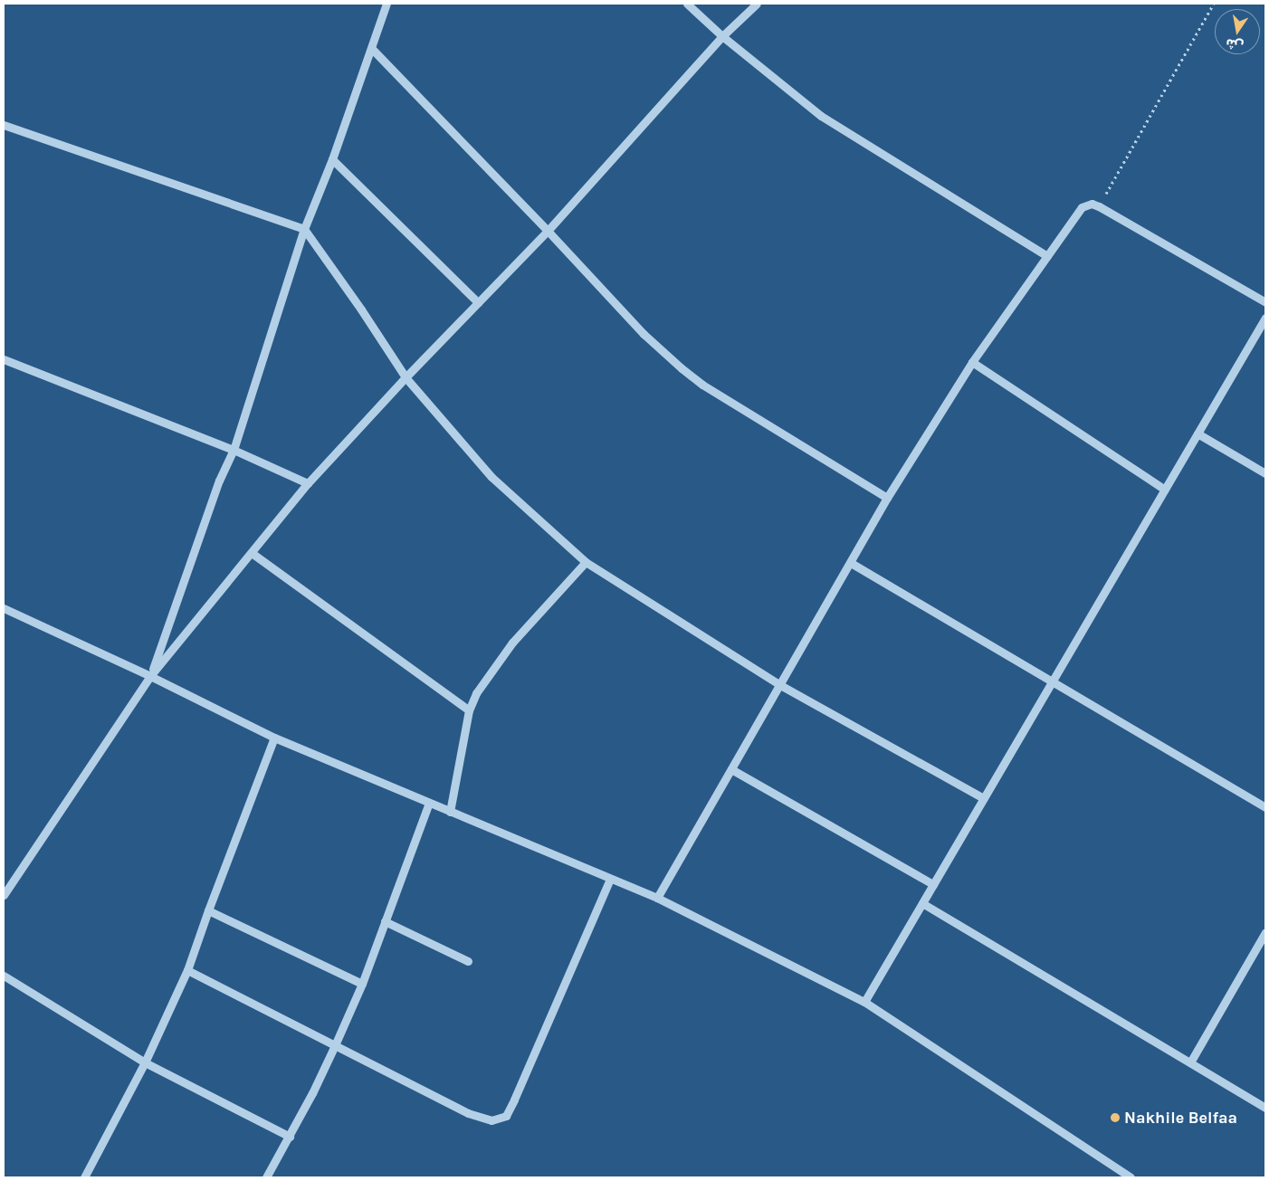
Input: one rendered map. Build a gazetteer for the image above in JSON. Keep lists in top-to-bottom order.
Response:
{
  "places": ["Nakhile Belfaa"],
  "north": "bottom"
}
